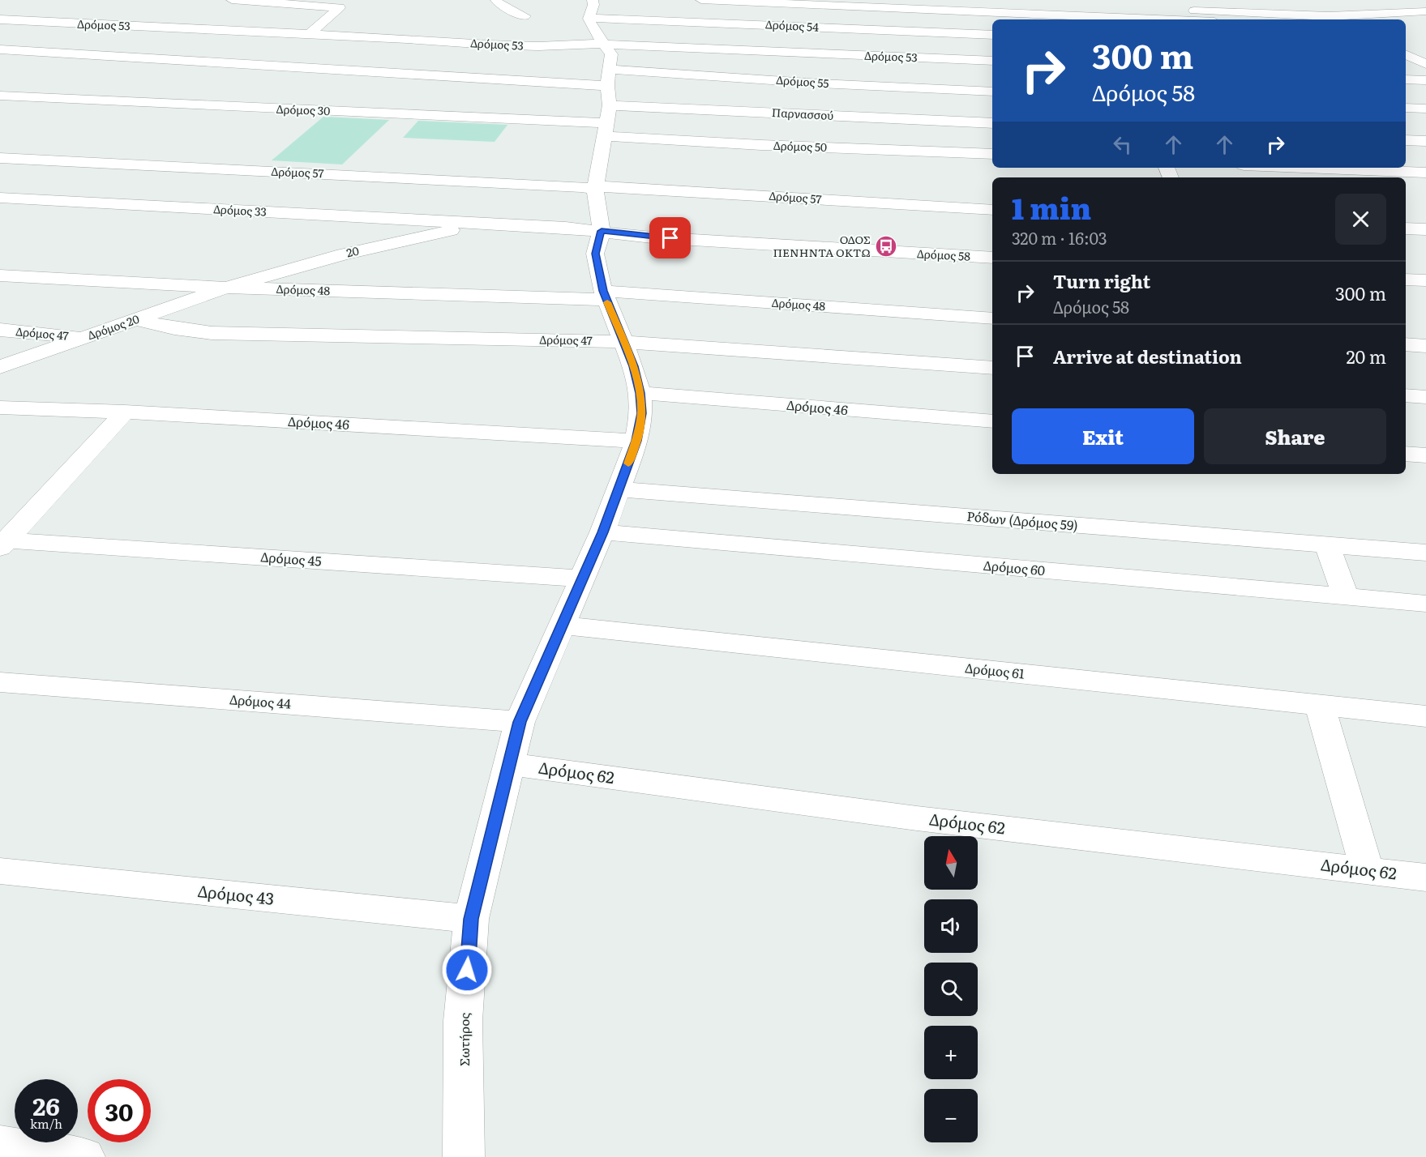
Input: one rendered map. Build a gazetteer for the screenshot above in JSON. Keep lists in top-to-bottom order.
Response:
{
  "streets": {
    "street": [
      "Δρόμος 53",
      "Δρόμος 54",
      "Δρόμος 55",
      "Δρόμος 30",
      "Παρνασσού",
      "Δρόμος 50",
      "Δρόμος 57",
      "Δρόμος 33",
      "20",
      "Δρόμος 58",
      "Δρόμος 48",
      "Δρόμος 20",
      "Δρόμος 47",
      "Δρόμος 46",
      "Ρόδων (Δρόμος 59)",
      "Δρόμος 45",
      "Δρόμος 60",
      "Δρόμος 61",
      "Δρόμος 44",
      "Δρόμος 62",
      "Δρόμος 43",
      "Σωτήρος"
    ]
  },
  "crossings": [
    ["Δρόμος 30", "Δρόμος 50"],
    ["Δρόμος 33", "20"],
    ["Δρόμος 33", "Δρόμος 58"],
    ["Δρόμος 33", "Σωτήρος"],
    ["20", "Δρόμος 48"],
    ["20", "Δρόμος 20"],
    ["Δρόμος 58", "Σωτήρος"],
    ["Δρόμος 48", "Δρόμος 20"],
    ["Δρόμος 48", "Σωτήρος"],
    ["Δρόμος 20", "Δρόμος 47"],
    ["Δρόμος 47", "Σωτήρος"],
    ["Δρόμος 46", "Σωτήρος"],
    ["Ρόδων (Δρόμος 59)", "Σωτήρος"],
    ["Δρόμος 45", "Σωτήρος"],
    ["Δρόμος 60", "Σωτήρος"],
    ["Δρόμος 61", "Σωτήρος"],
    ["Δρόμος 44", "Σωτήρος"],
    ["Δρόμος 62", "Σωτήρος"],
    ["Δρόμος 43", "Σωτήρος"]
  ],
  "places": {
    "bus stop": ["ΟΔΟΣ ΠΕΝΗΝΤΑ ΟΚΤΩ"]
  },
  "north": "top",
  "page": {
    "turn": ["300 m", "Δρόμος 58"],
    "heading": ["1 min", "320 m · 16:03"],
    "list": [
      {
        "name": "Turn right",
        "note": "Δρόμος 58",
        "value": "300 m"
      },
      {
        "name": "Arrive at destination",
        "value": "20 m"
      }
    ],
    "buttons": ["Exit", "Share"],
    "map_buttons": ["+", "−"],
    "speed": "26 km/h",
    "limit": "30"
  }
}
